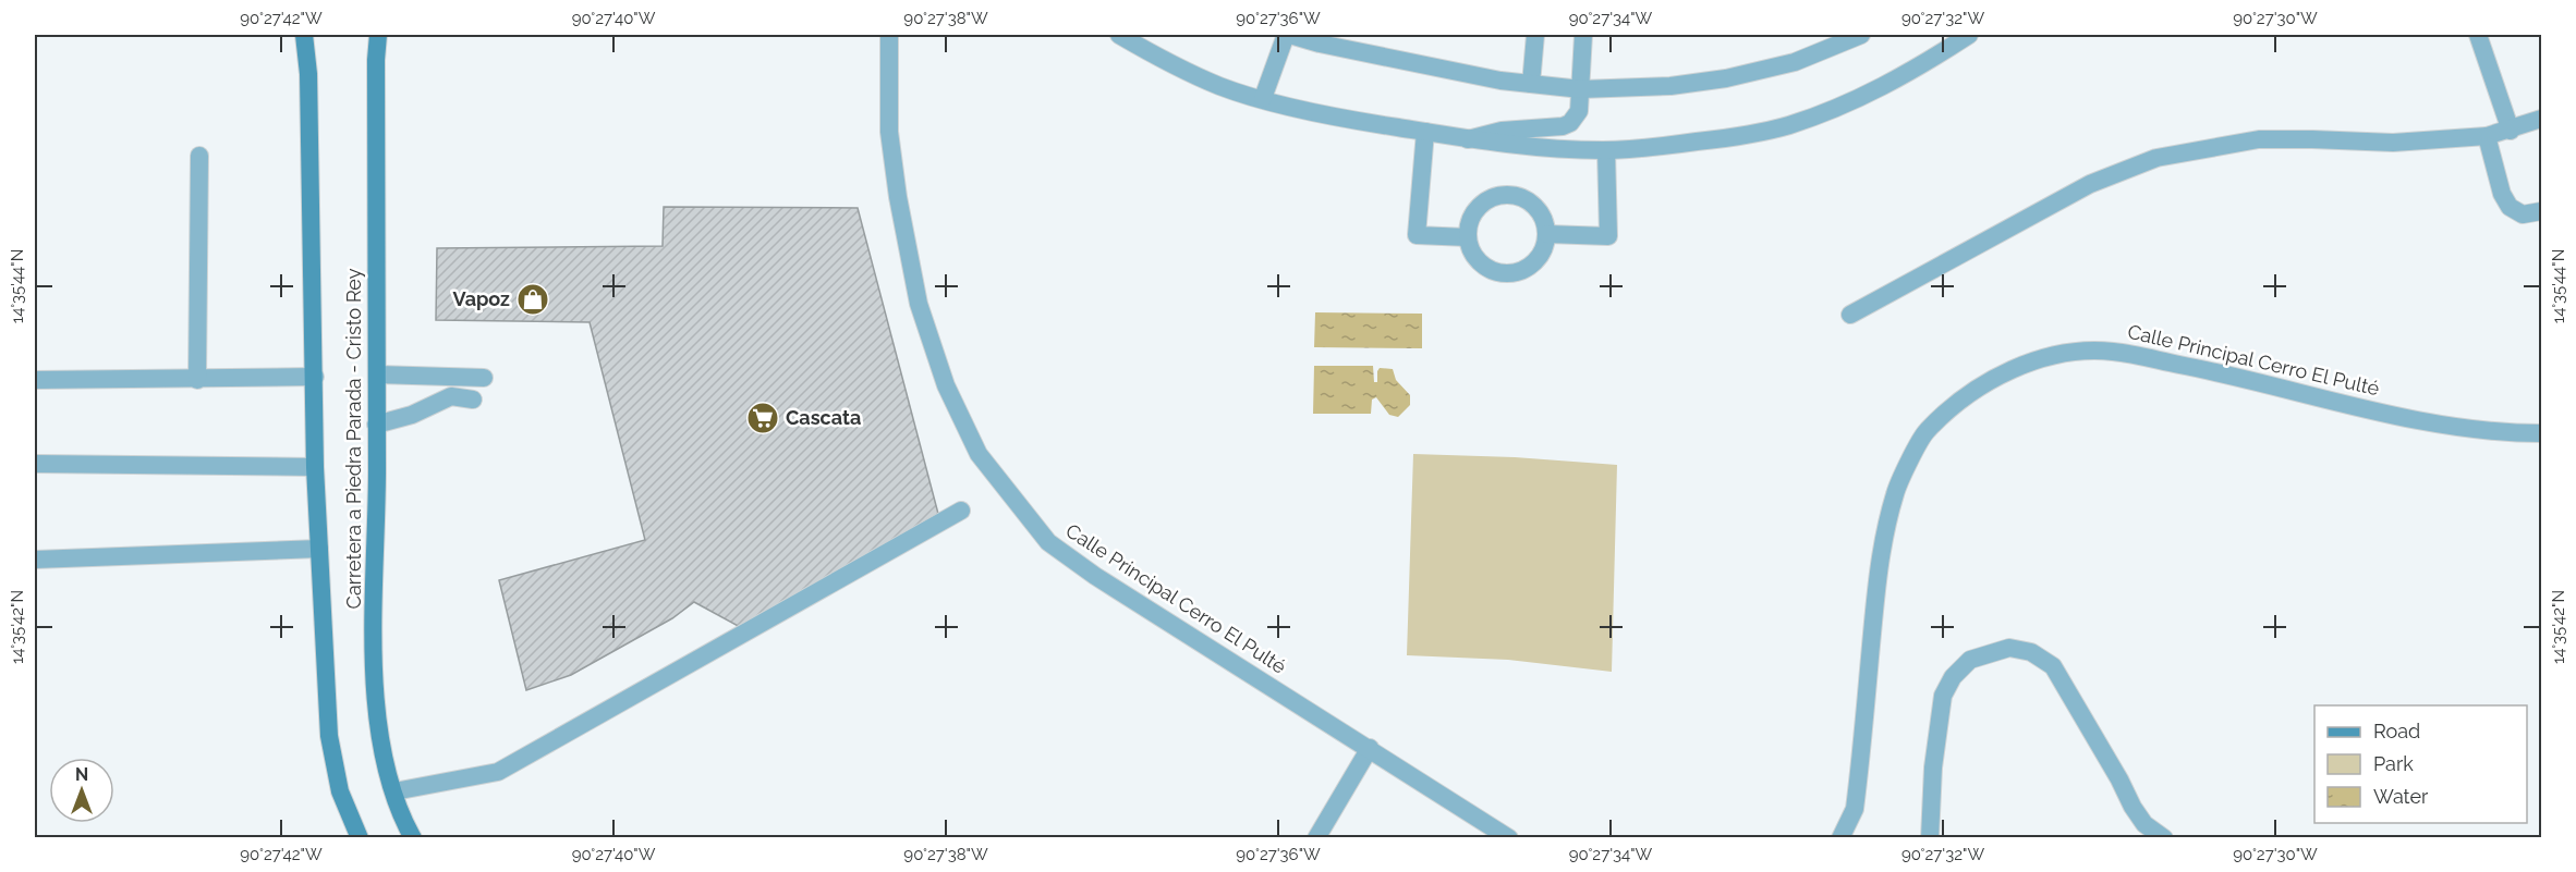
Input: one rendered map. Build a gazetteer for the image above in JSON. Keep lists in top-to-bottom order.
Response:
{
  "streets": {
    "main road": ["Carretera a Piedra Parada - Cristo Rey"],
    "street": ["Calle Principal Cerro El Pulté"]
  },
  "places": {
    "shop": ["Vapoz"],
    "supermarket": ["Cascata"]
  },
  "legend": ["Road", "Park", "Water"],
  "north": "top",
  "coordinates": [
    "90°27'42\"W",
    "90°27'40\"W",
    "90°27'38\"W",
    "90°27'36\"W",
    "90°27'34\"W",
    "90°27'32\"W",
    "90°27'30\"W",
    "14°35'44\"N",
    "14°35'42\"N"
  ]
}
